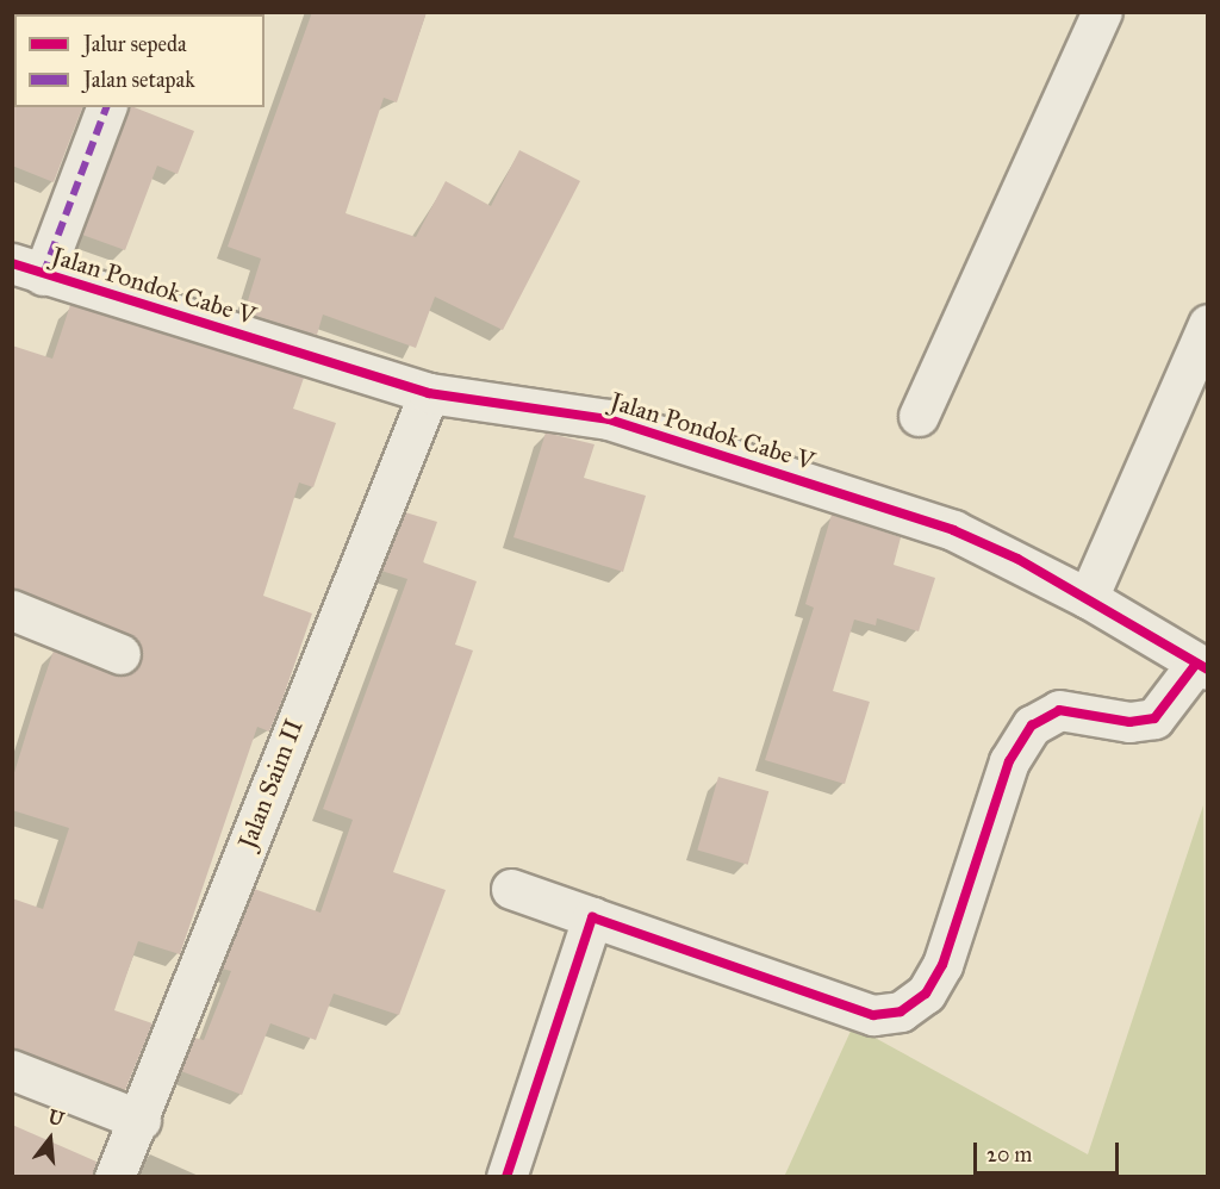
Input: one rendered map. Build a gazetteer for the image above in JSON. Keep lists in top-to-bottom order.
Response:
{
  "streets": {
    "street": ["Jalan Pondok Cabe V", "Jalan Saim II"]
  },
  "crossings": [
    ["Jalan Pondok Cabe V", "Jalan Saim II"]
  ],
  "legend": ["Jalur sepeda", "Jalan setapak"],
  "scale_bar": "20 m",
  "north": "top"
}
